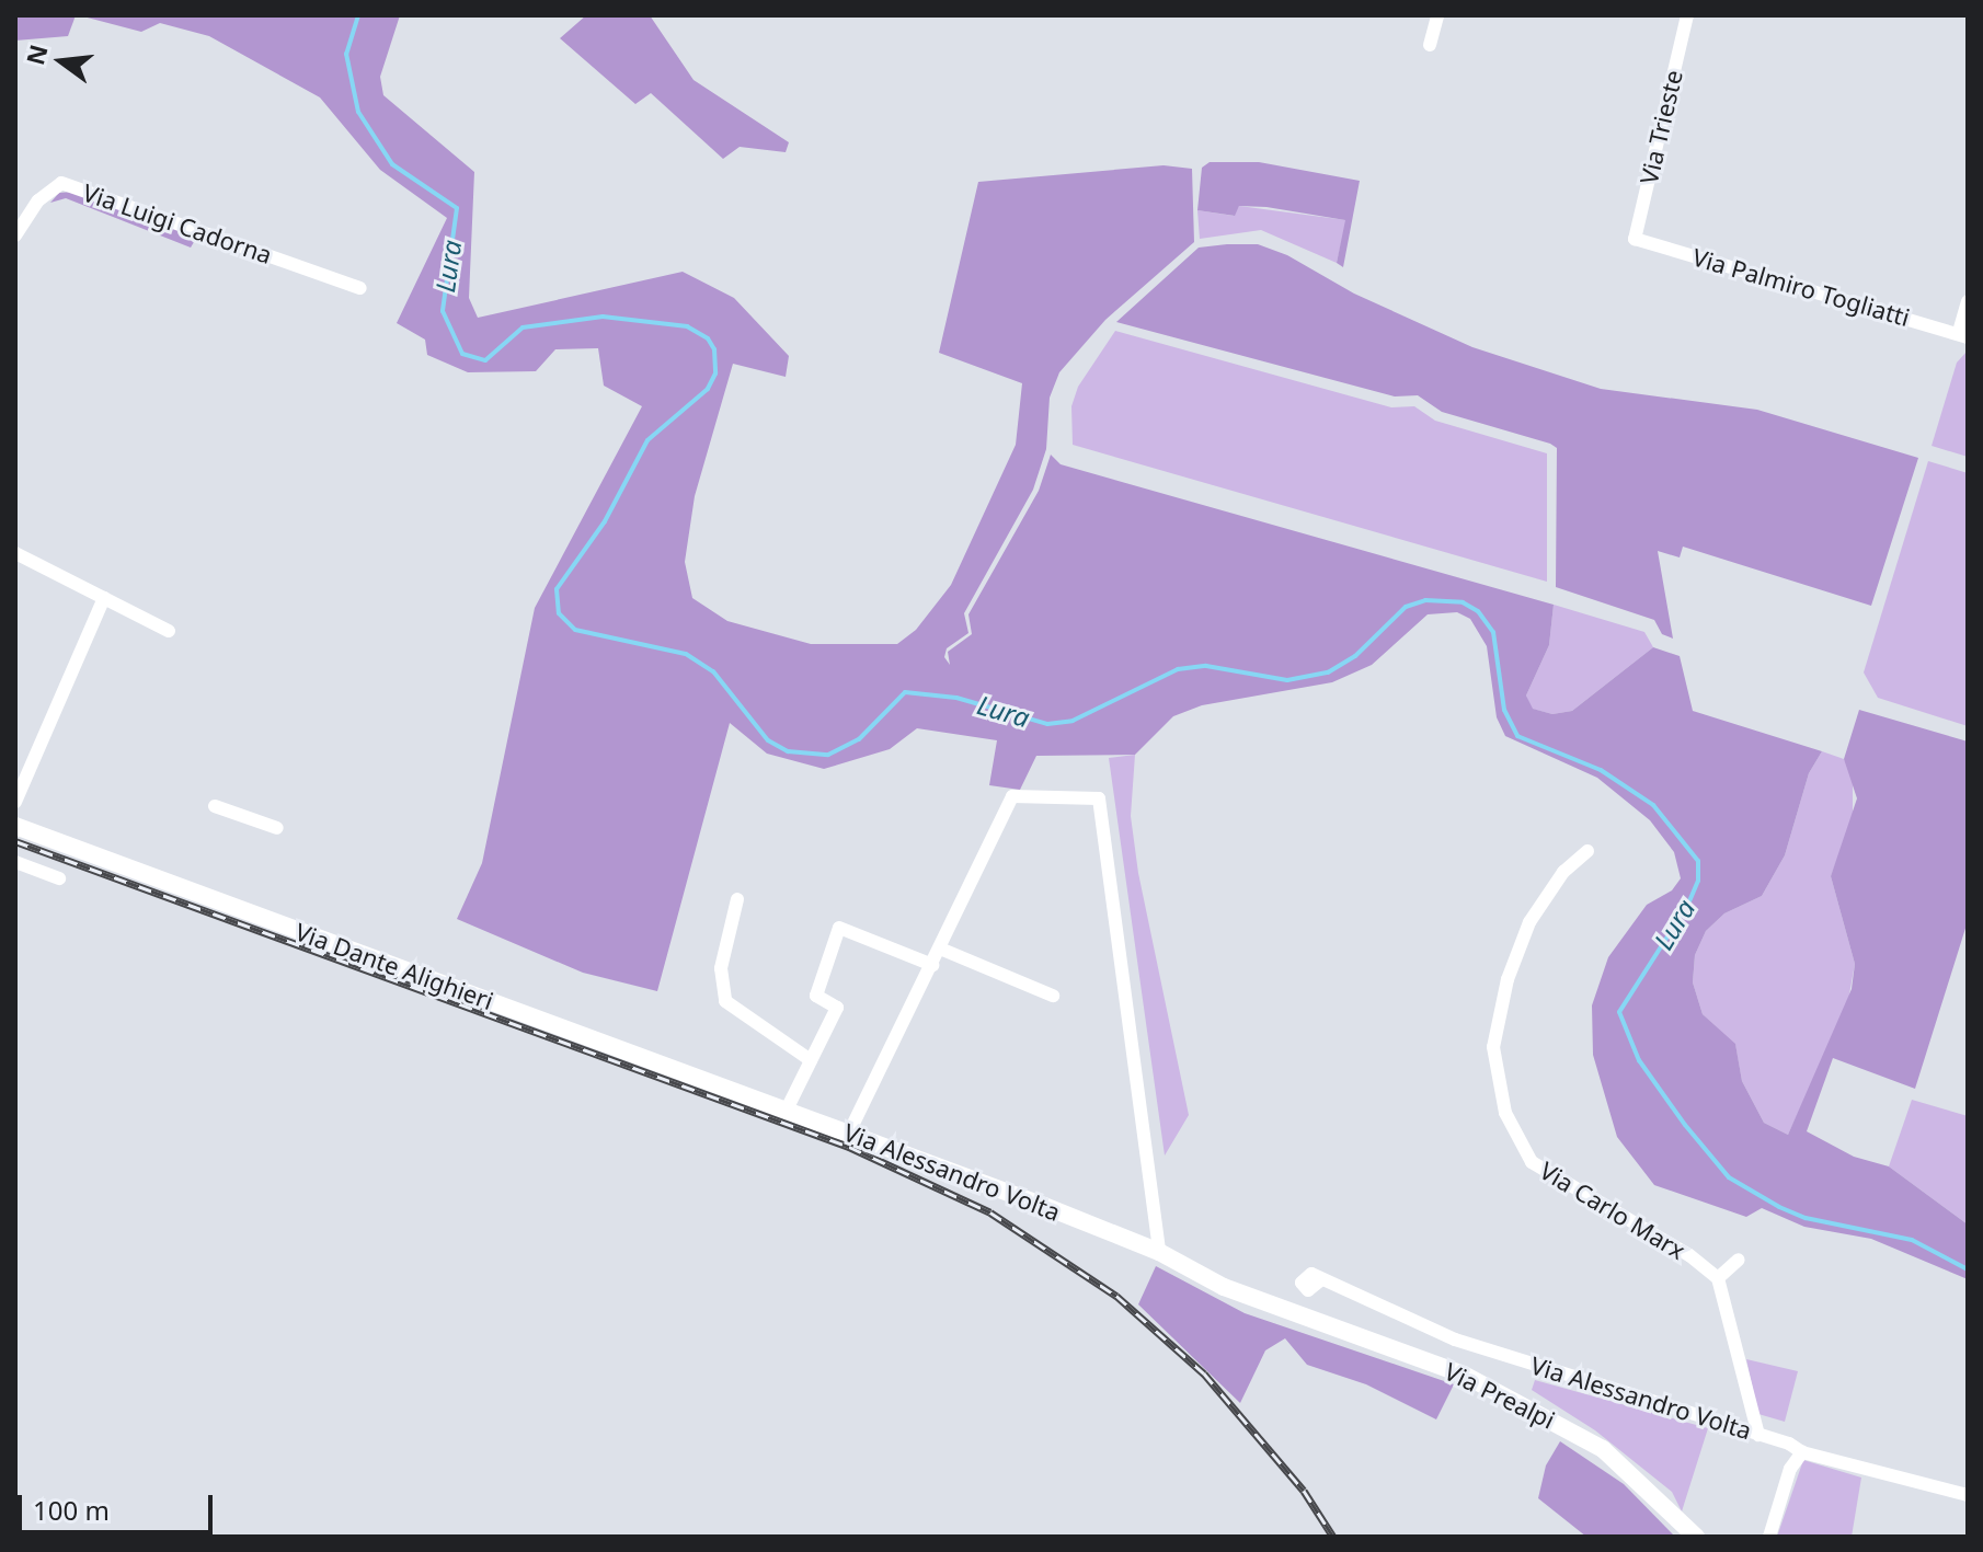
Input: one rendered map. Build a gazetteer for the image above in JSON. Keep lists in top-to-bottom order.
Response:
{
  "streets": {
    "street": [
      "Via Trieste",
      "Via Luigi Cadorna",
      "Via Palmiro Togliatti",
      "Via Dante Alighieri",
      "Via Alessandro Volta",
      "Via Carlo Marx",
      "Via Prealpi"
    ]
  },
  "crossings": [
    ["Via Trieste", "Via Palmiro Togliatti"],
    ["Via Dante Alighieri", "Via Alessandro Volta"],
    ["Via Alessandro Volta", "Via Prealpi"]
  ],
  "water": ["Lura"],
  "scale_bar": "100 m",
  "north": "left"
}
